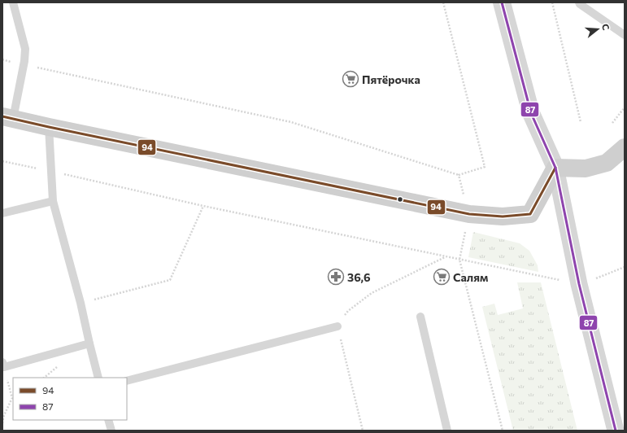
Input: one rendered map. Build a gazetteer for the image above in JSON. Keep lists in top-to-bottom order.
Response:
{
  "places": {
    "supermarket": ["Пятёрочка", "Салям"],
    "pharmacy": ["36,6"]
  },
  "lines": ["transit line 87", "transit line 94"],
  "legend": ["94", "87"],
  "north": "right"
}
